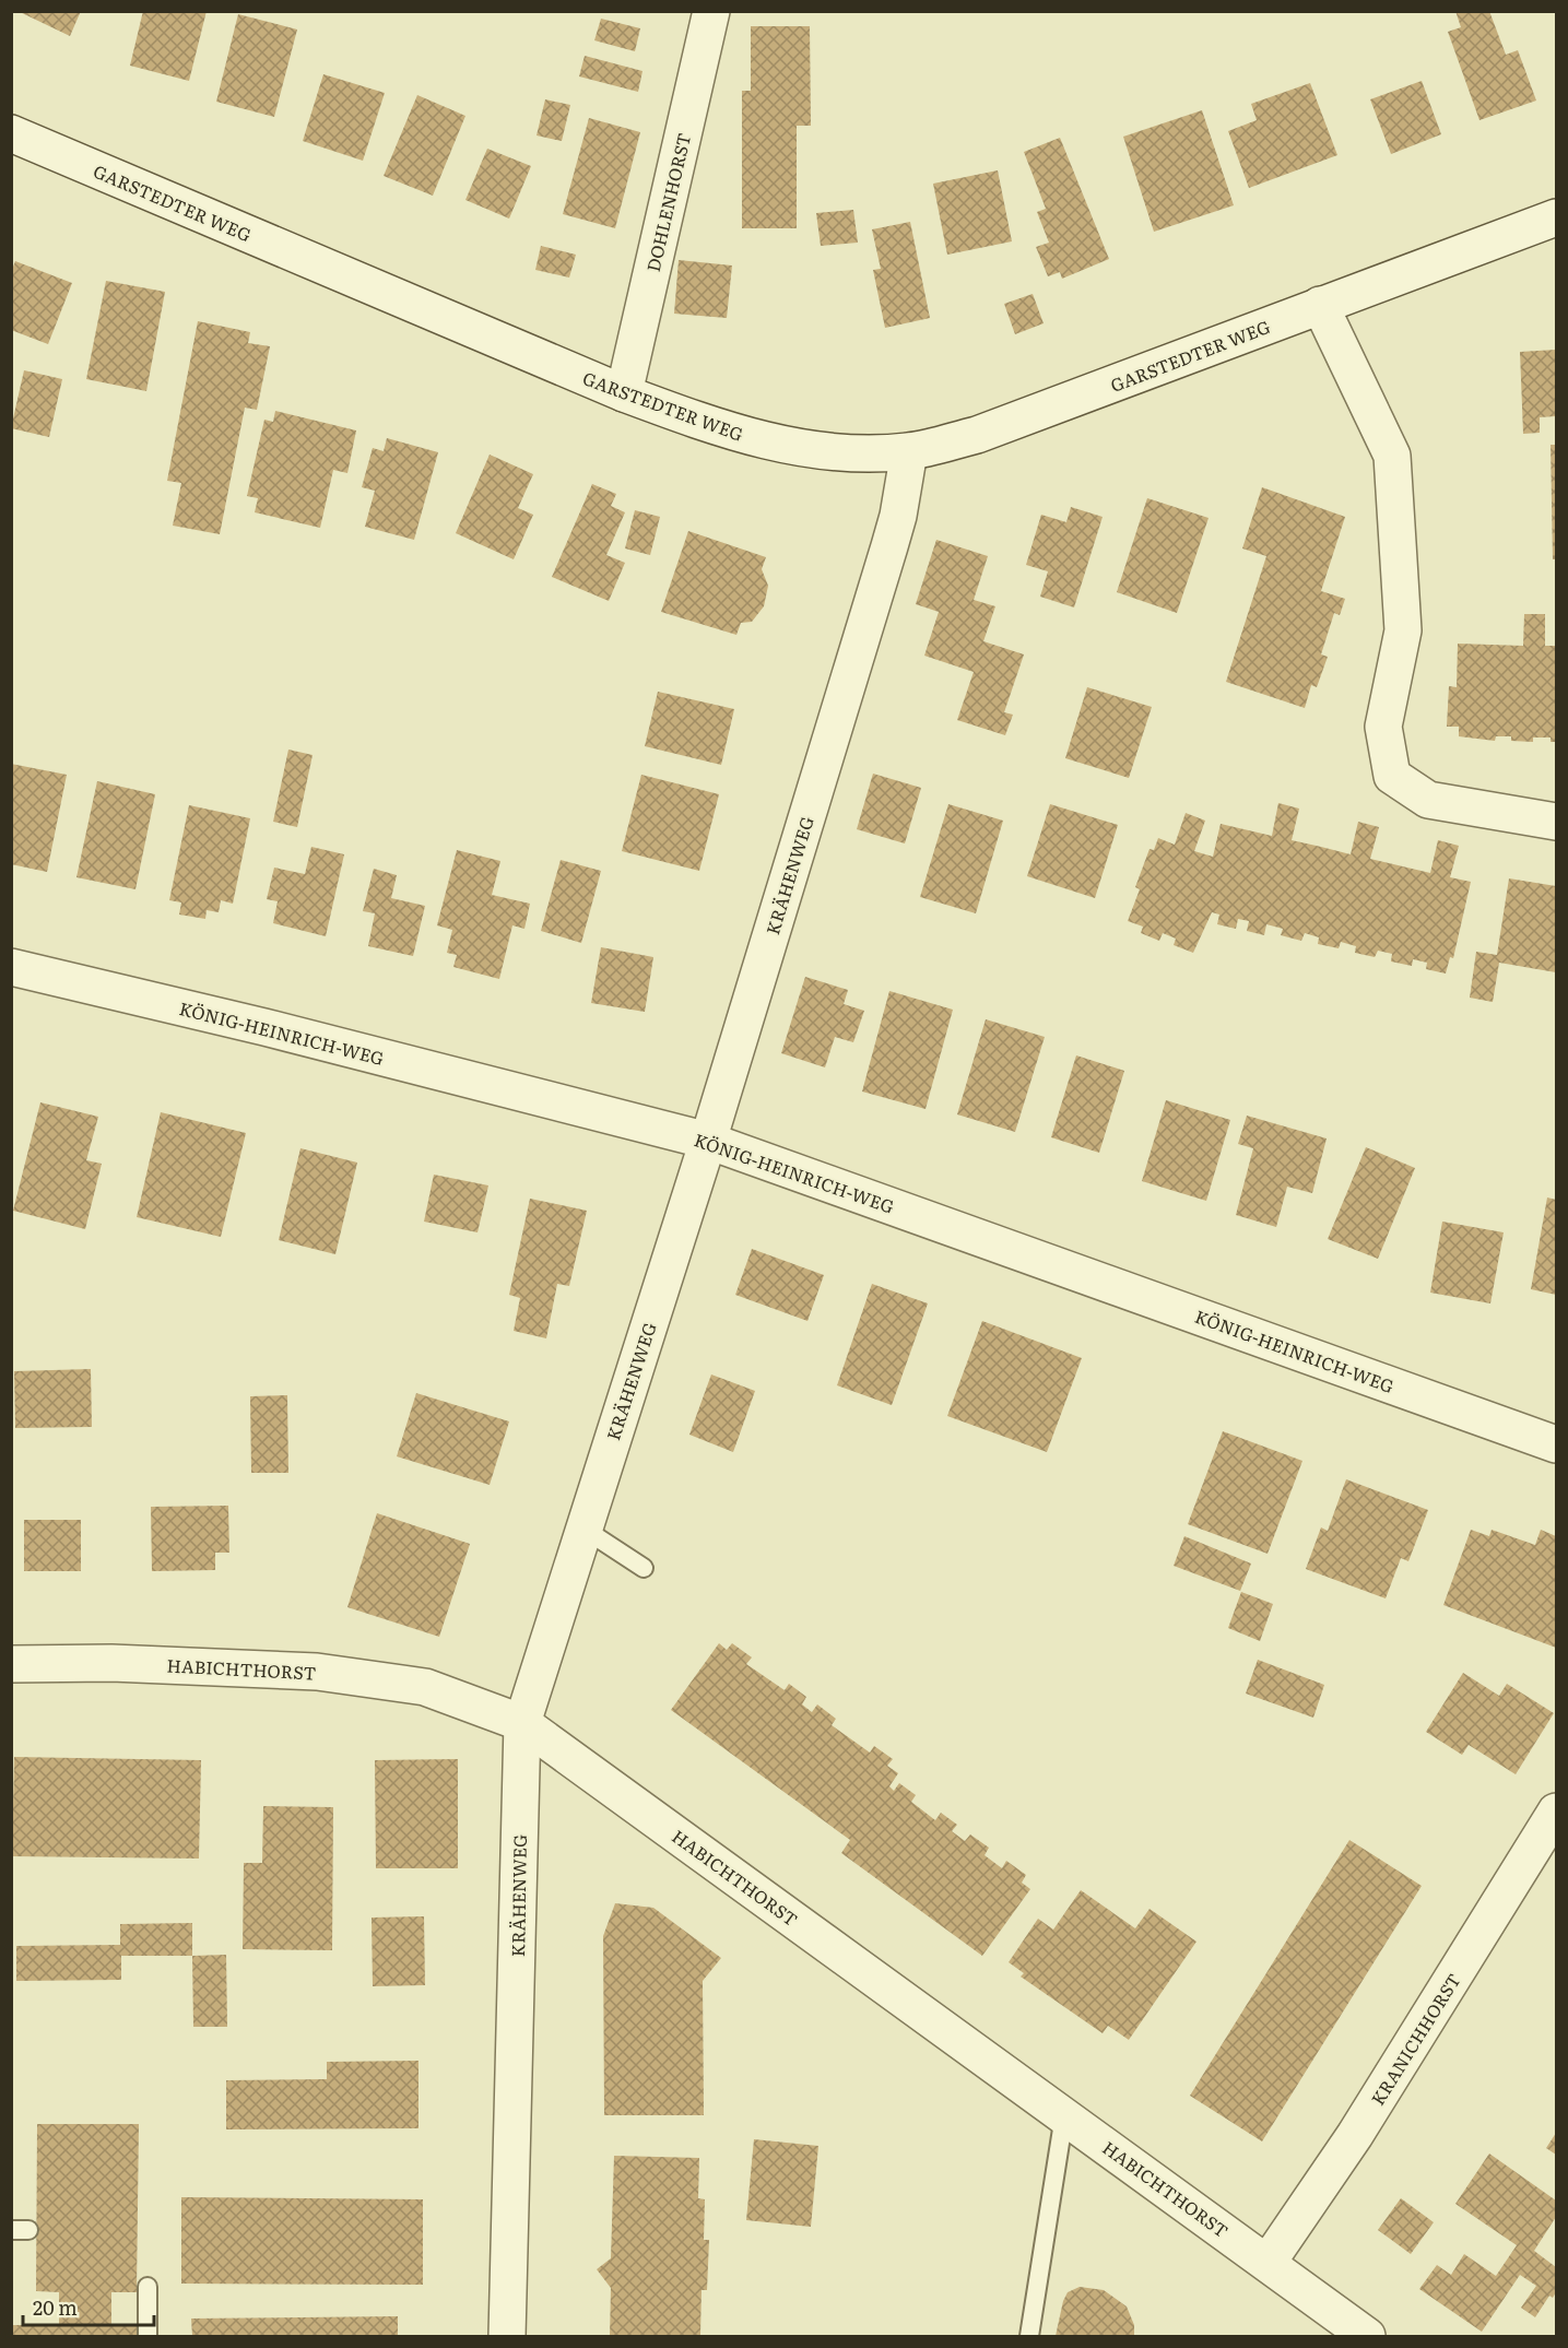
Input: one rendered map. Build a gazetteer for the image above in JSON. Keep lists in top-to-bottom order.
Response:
{
  "streets": {
    "street": [
      "GARSTEDTER WEG",
      "DOHLENHORST",
      "KRÄHENWEG",
      "KÖNIG-HEINRICH-WEG",
      "HABICHTHORST",
      "KRANICHHORST"
    ]
  },
  "crossings": [
    ["GARSTEDTER WEG", "DOHLENHORST"],
    ["GARSTEDTER WEG", "KRÄHENWEG"],
    ["KRÄHENWEG", "KÖNIG-HEINRICH-WEG"],
    ["KRÄHENWEG", "HABICHTHORST"],
    ["HABICHTHORST", "KRANICHHORST"]
  ],
  "scale_bar": "20 m"
}
